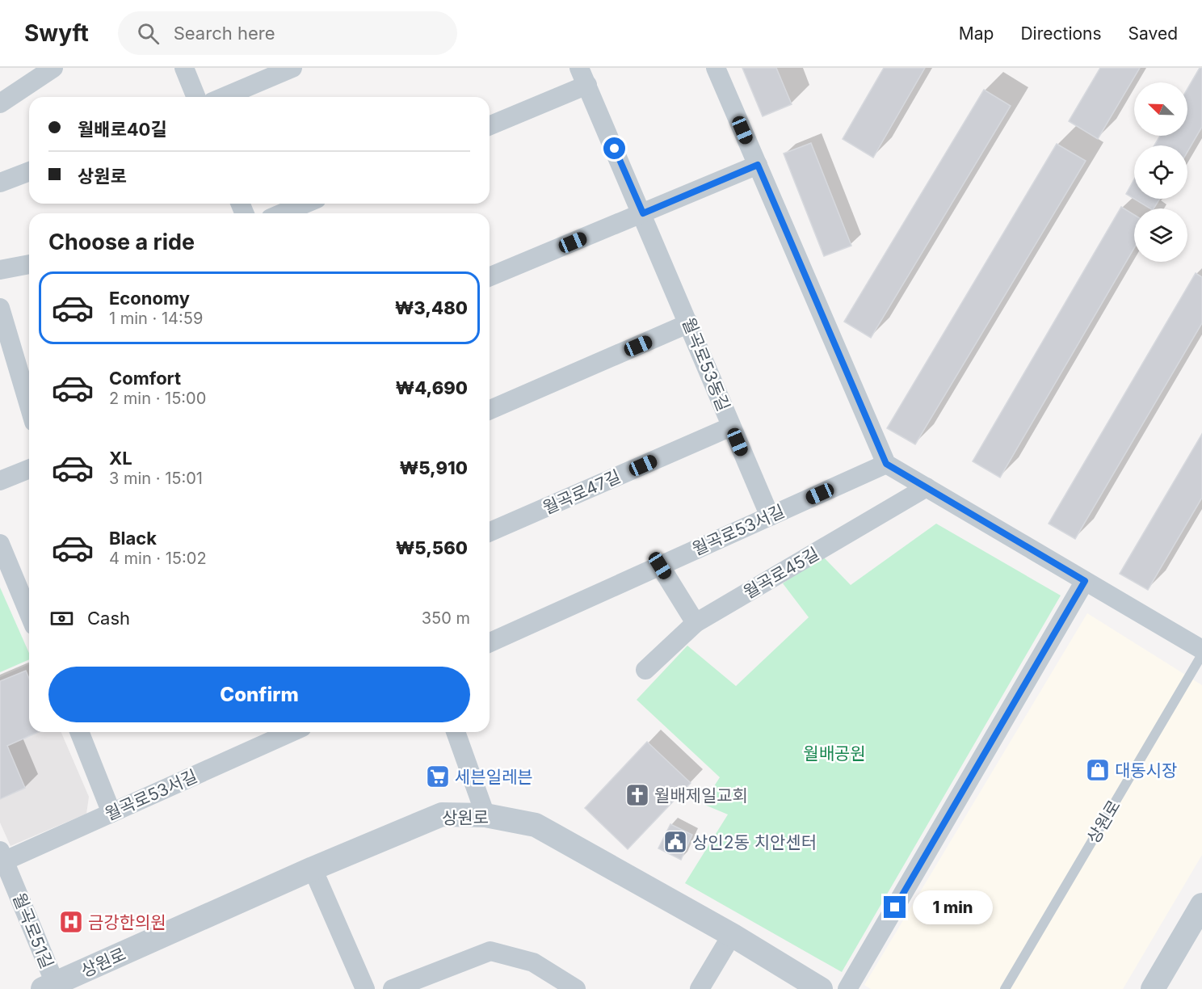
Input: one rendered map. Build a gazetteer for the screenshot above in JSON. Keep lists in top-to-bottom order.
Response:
{
  "streets": {
    "street": [
      "월곡로53동길",
      "월곡로47길",
      "월곡로53서길",
      "월곡로45길",
      "상원로",
      "월곡로51길"
    ]
  },
  "crossings": [
    ["월곡로53동길", "월곡로47길"],
    ["월곡로53동길", "월곡로53서길"],
    ["월곡로53서길", "월곡로51길"],
    ["상원로", "월곡로51길"]
  ],
  "parks": ["월배공원"],
  "places": {
    "shop": ["대동시장"],
    "supermarket": ["세븐일레븐"],
    "church": ["월배제일교회"],
    "public building": ["상인2동 치안센터"],
    "hospital": ["금강한의원"]
  },
  "north": "top left",
  "page": {
    "header": "Swyft",
    "search": "Search here",
    "nav": ["Map", "Directions", "Saved"],
    "banner": ["월배로40길", "상원로"],
    "heading": "Choose a ride",
    "list": [
      {
        "name": "Economy",
        "note": "1 min · 14:59",
        "value": "₩3,480"
      },
      {
        "name": "Comfort",
        "note": "2 min · 15:00",
        "value": "₩4,690"
      },
      {
        "name": "XL",
        "note": "3 min · 15:01",
        "value": "₩5,910"
      },
      {
        "name": "Black",
        "note": "4 min · 15:02",
        "value": "₩5,560"
      }
    ],
    "pay": ["Cash", "350 m"],
    "buttons": "Confirm",
    "bubble": "1 min"
  }
}
